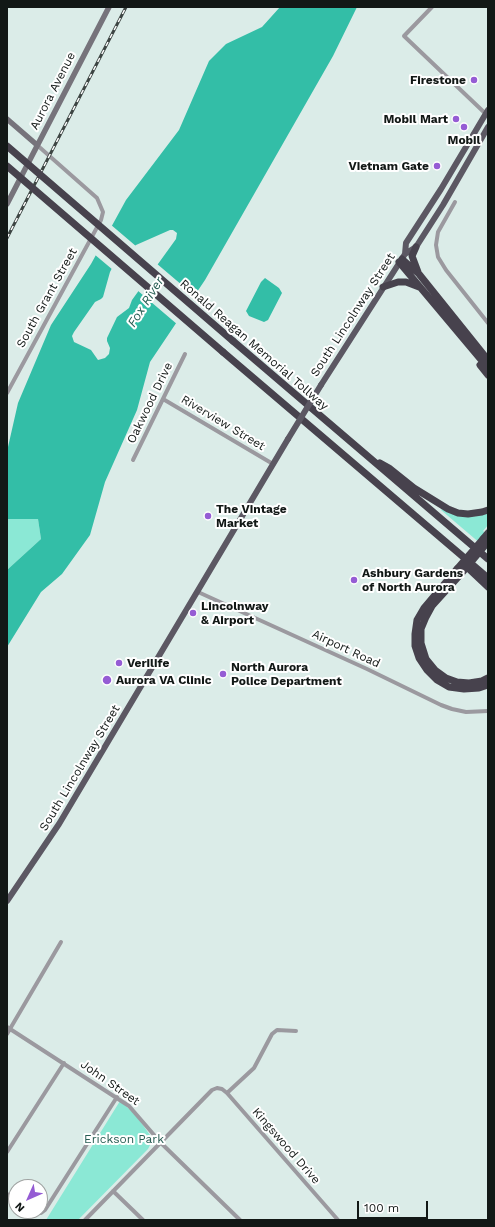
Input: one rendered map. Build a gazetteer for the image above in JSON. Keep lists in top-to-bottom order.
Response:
{
  "streets": {
    "highway": ["Ronald Reagan Memorial Tollway"],
    "main road": ["Aurora Avenue", "South Lincolnway Street"],
    "street": [
      "South Grant Street",
      "Oakwood Drive",
      "Riverview Street",
      "Airport Road",
      "John Street",
      "Kingswood Drive"
    ]
  },
  "crossings": [
    ["Aurora Avenue", "South Grant Street"],
    ["South Lincolnway Street", "Riverview Street"],
    ["South Lincolnway Street", "Airport Road"],
    ["Oakwood Drive", "Riverview Street"],
    ["John Street", "Kingswood Drive"]
  ],
  "water": ["Fox River"],
  "parks": ["Erickson Park"],
  "places": [
    "Firestone",
    "Mobil Mart",
    "Mobil",
    "Vietnam Gate",
    "The Vintage Market",
    "Ashbury Gardens of North Aurora",
    "Lincolnway & Airport",
    "Verilife",
    "North Aurora Police Department",
    "Aurora VA Clinic"
  ],
  "scale_bar": "100 m",
  "north": "bottom left"
}
